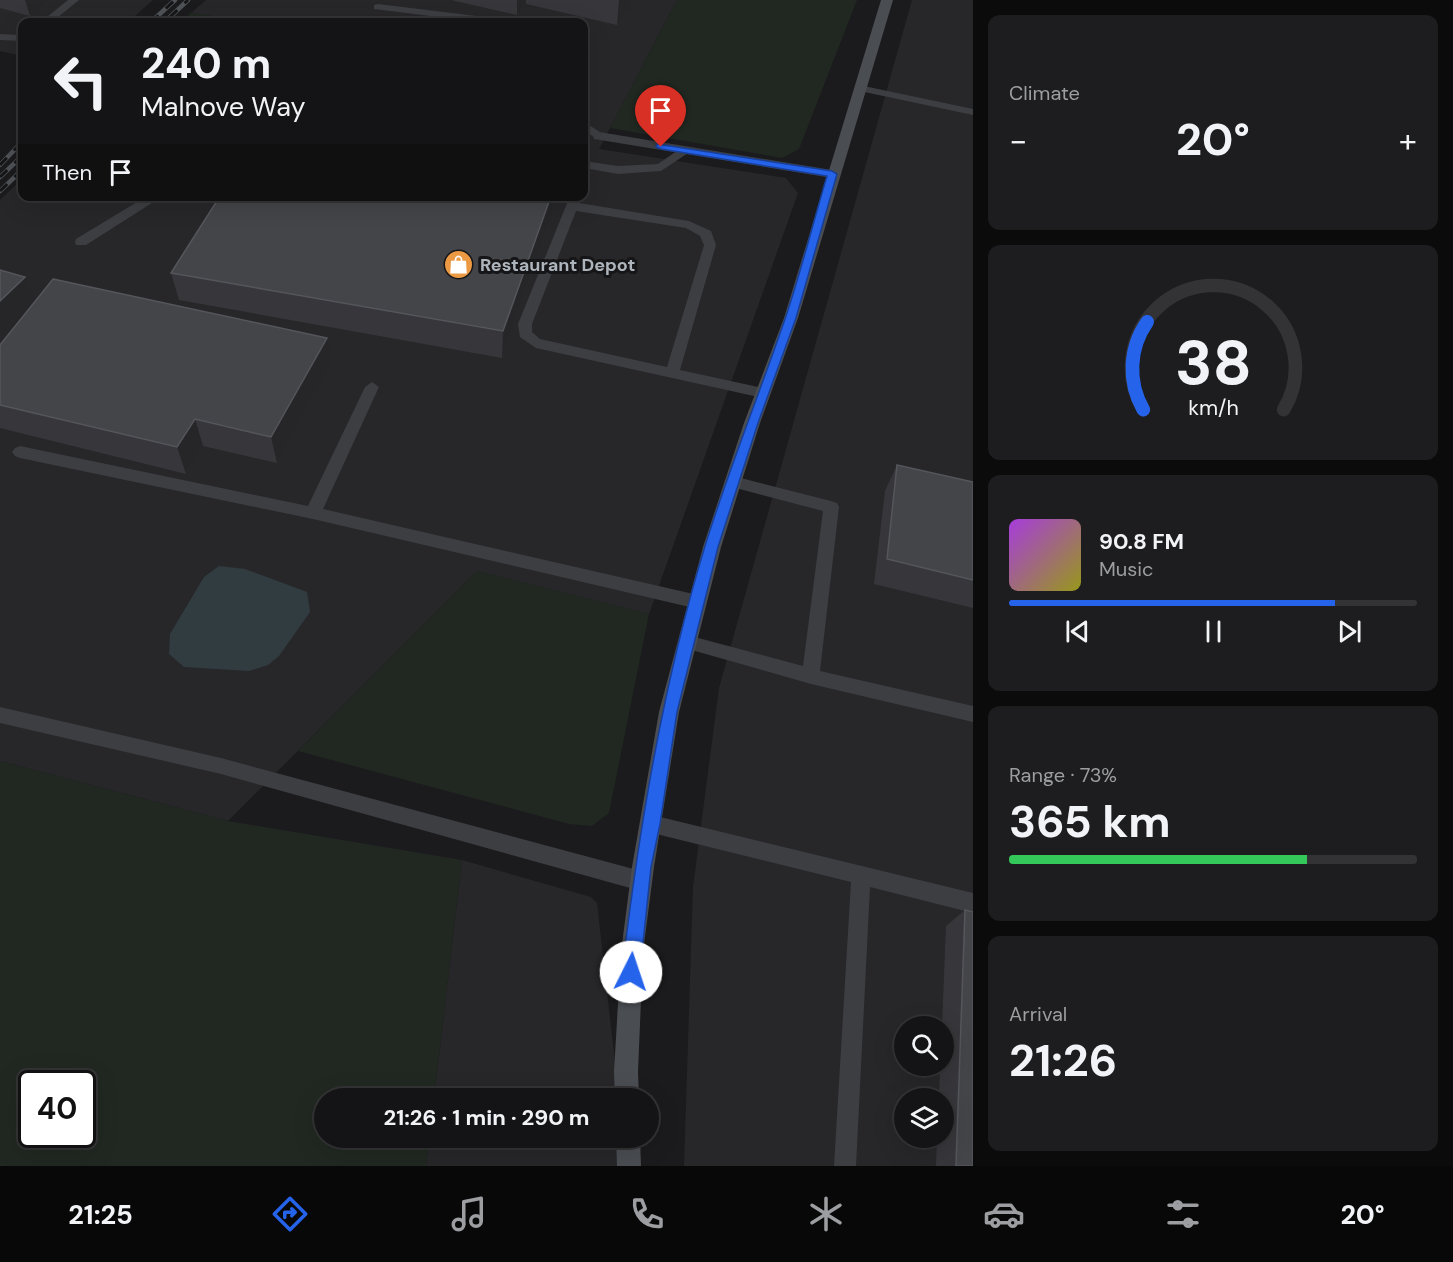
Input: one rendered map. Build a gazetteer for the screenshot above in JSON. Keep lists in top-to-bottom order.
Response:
{
  "places": {
    "shop": ["Restaurant Depot"]
  },
  "page": {
    "tile": [
      "Climate",
      ["Range · 73%", "365 km"],
      ["Arrival", "21:26"]
    ],
    "turn": ["240 m", "Malnove Way"],
    "heat": ["−", "20°", "+"],
    "then": "Then",
    "song": ["90.8 FM", "Music"],
    "limit": "40",
    "trip": "21:26 · 1 min · 290 m",
    "tabs": ["21:25", "20°"],
    "gauge": ["38", "km/h"]
  }
}
